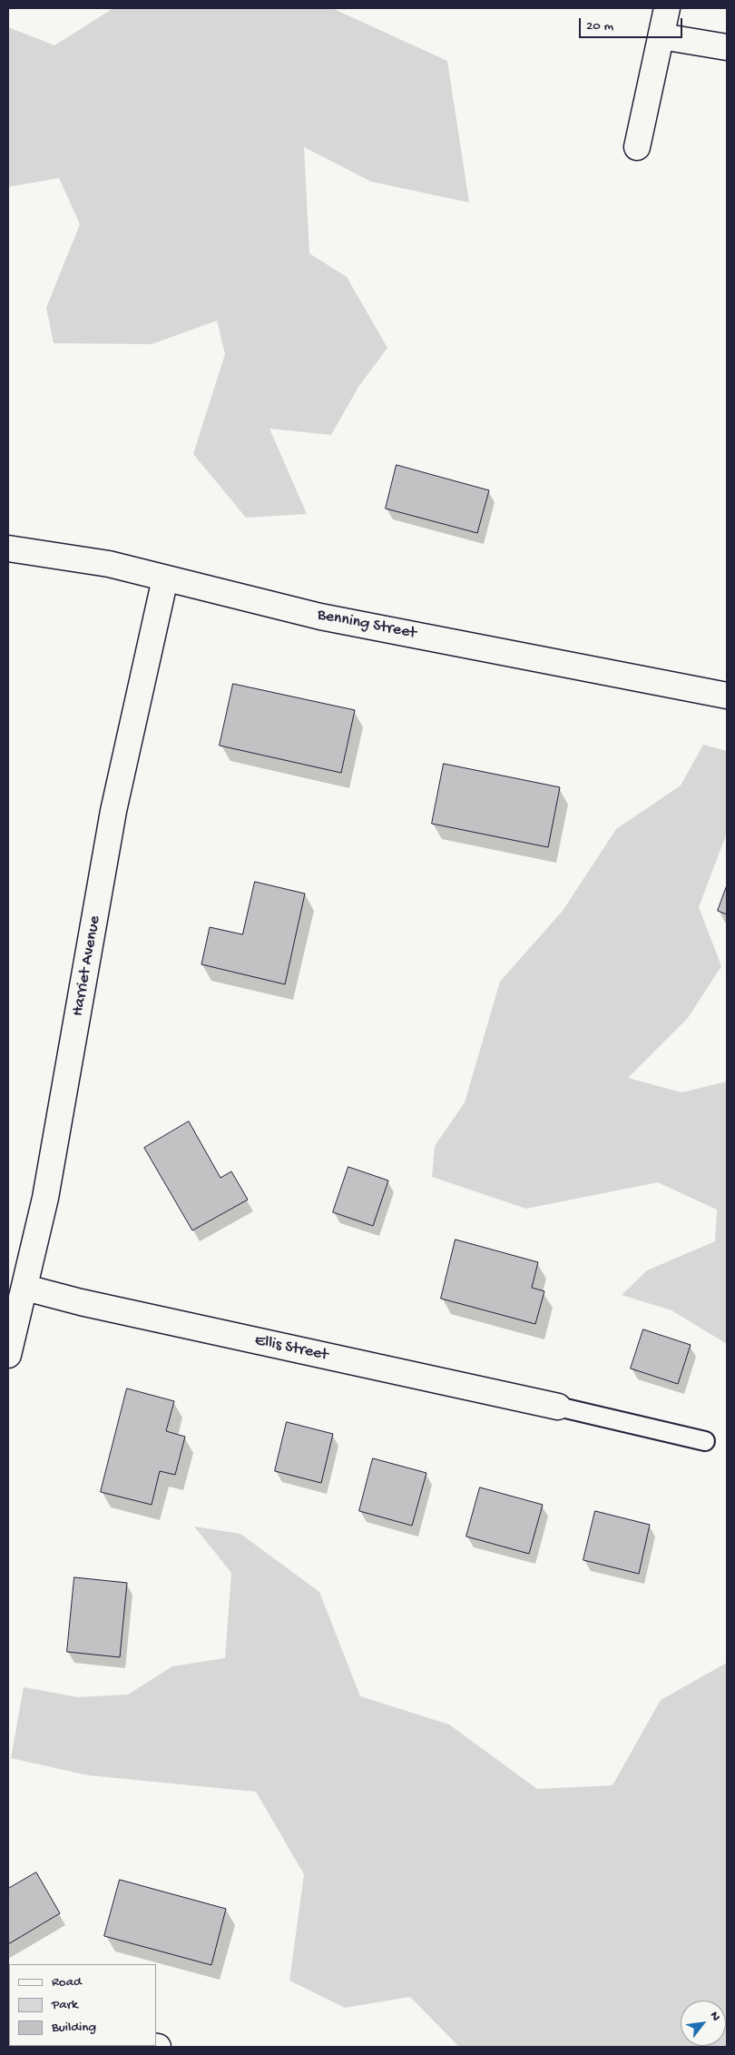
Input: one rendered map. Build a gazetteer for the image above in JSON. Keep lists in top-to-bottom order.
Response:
{
  "streets": {
    "street": ["Benning Street", "Harriet Avenue", "Ellis Street"]
  },
  "crossings": [
    ["Benning Street", "Harriet Avenue"],
    ["Harriet Avenue", "Ellis Street"]
  ],
  "legend": ["Road", "Park", "Building"],
  "scale_bar": "20 m",
  "north": "top right"
}
